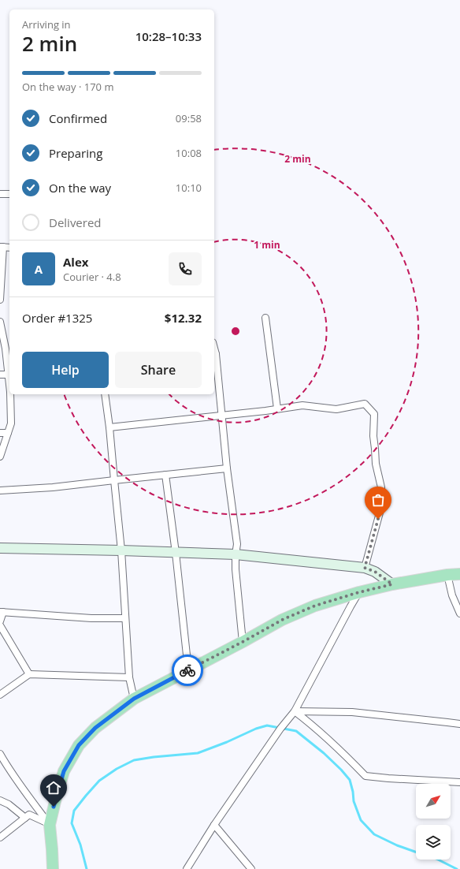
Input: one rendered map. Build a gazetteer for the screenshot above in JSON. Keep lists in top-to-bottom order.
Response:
{
  "north": "top right",
  "page": {
    "heading": ["2 min", "Arriving in", "10:28–10:33"],
    "panel": [
      "Alex",
      "Courier · 4.8",
      "Order #1325",
      "$12.32"
    ],
    "bar": "On the way · 170 m",
    "list": [
      ["Confirmed", "09:58"],
      ["Preparing", "10:08"],
      ["On the way", "10:10"],
      "Delivered"
    ],
    "round": "A",
    "buttons": ["Help", "Share"]
  },
  "rings": ["2 min", "1 min"]
}
